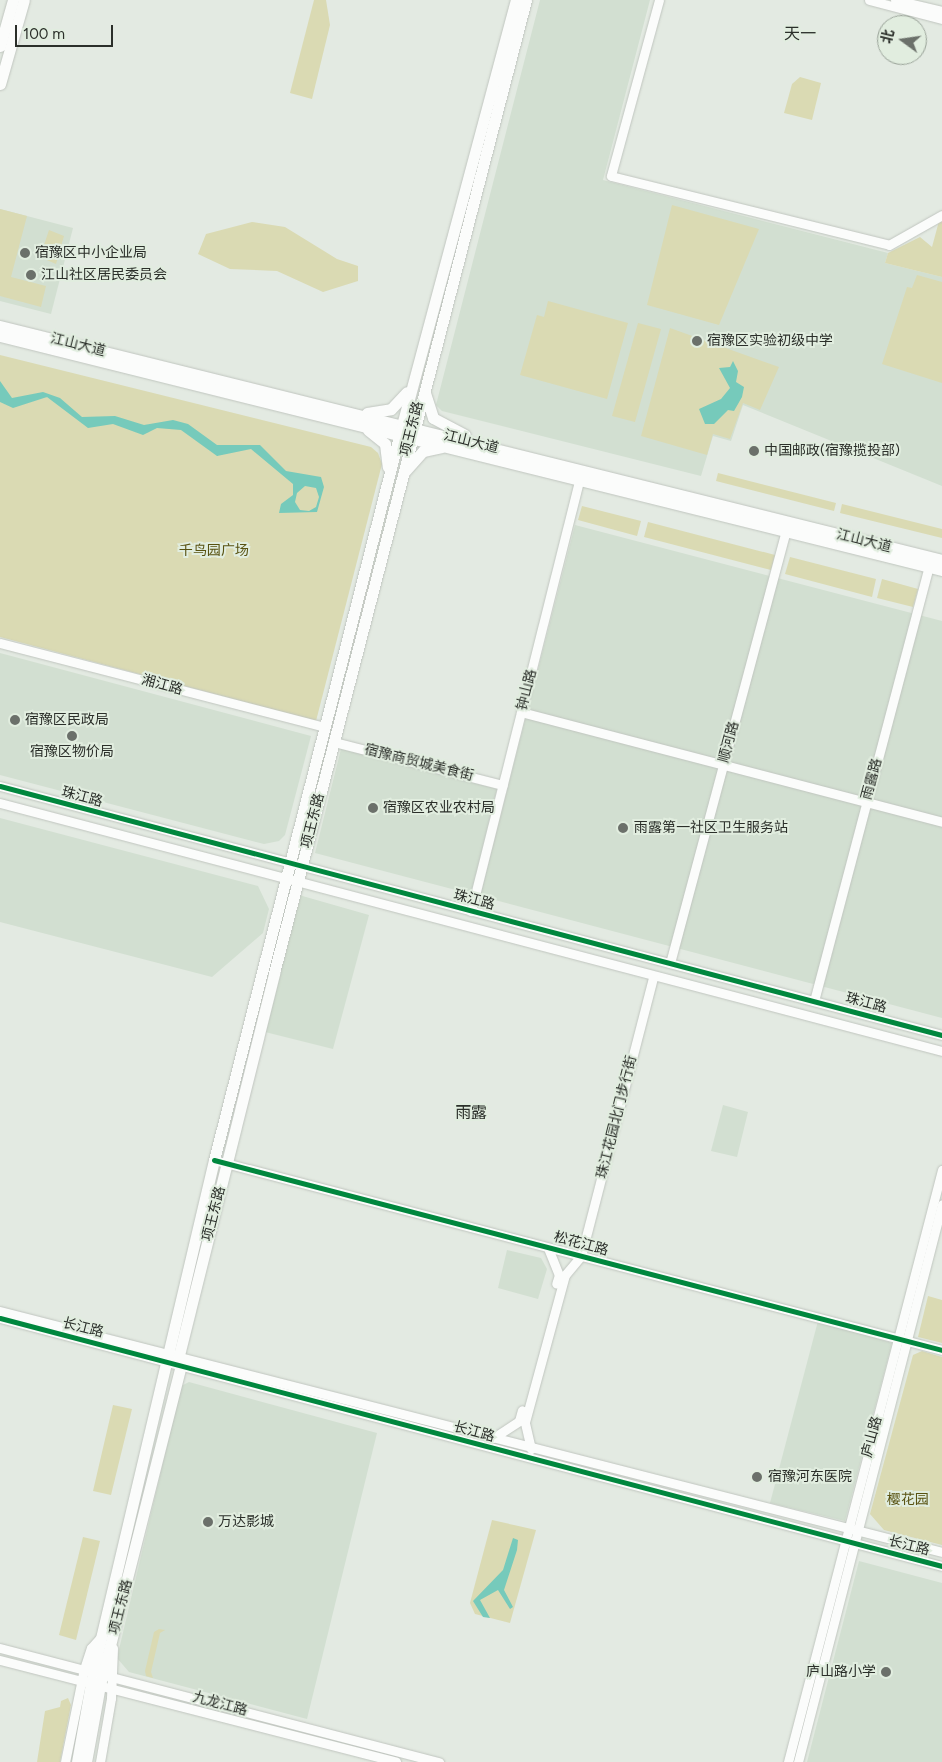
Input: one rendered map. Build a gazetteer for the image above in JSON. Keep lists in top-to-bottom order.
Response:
{
  "streets": {
    "main road": ["江山大道", "项王东路"],
    "street": [
      "湘江路",
      "钟山路",
      "顺河路",
      "宿豫商贸城美食街",
      "雨露路",
      "珠江路",
      "珠江花园北门步行街",
      "松花江路",
      "长江路",
      "庐山路",
      "九龙江路"
    ]
  },
  "crossings": [
    ["江山大道", "项王东路"],
    ["江山大道", "钟山路"],
    ["江山大道", "顺河路"],
    ["江山大道", "雨露路"],
    ["项王东路", "湘江路"],
    ["项王东路", "宿豫商贸城美食街"],
    ["项王东路", "珠江路"],
    ["项王东路", "松花江路"],
    ["项王东路", "长江路"],
    ["项王东路", "九龙江路"],
    ["钟山路", "宿豫商贸城美食街"],
    ["钟山路", "珠江路"],
    ["顺河路", "珠江路"],
    ["雨露路", "珠江路"],
    ["珠江路", "珠江花园北门步行街"],
    ["珠江花园北门步行街", "松花江路"],
    ["松花江路", "庐山路"],
    ["长江路", "庐山路"]
  ],
  "districts": ["天一", "雨露"],
  "parks": ["千鸟园广场", "樱花园"],
  "places": [
    "宿豫区中小企业局",
    "江山社区居民委员会",
    "宿豫区实验初级中学",
    "中国邮政(宿豫揽投部)",
    "宿豫区民政局",
    "宿豫区物价局",
    "宿豫区农业农村局",
    "雨露第一社区卫生服务站",
    "宿豫河东医院",
    "万达影城",
    "庐山路小学"
  ],
  "scale_bar": "100 m",
  "north": "left"
}
